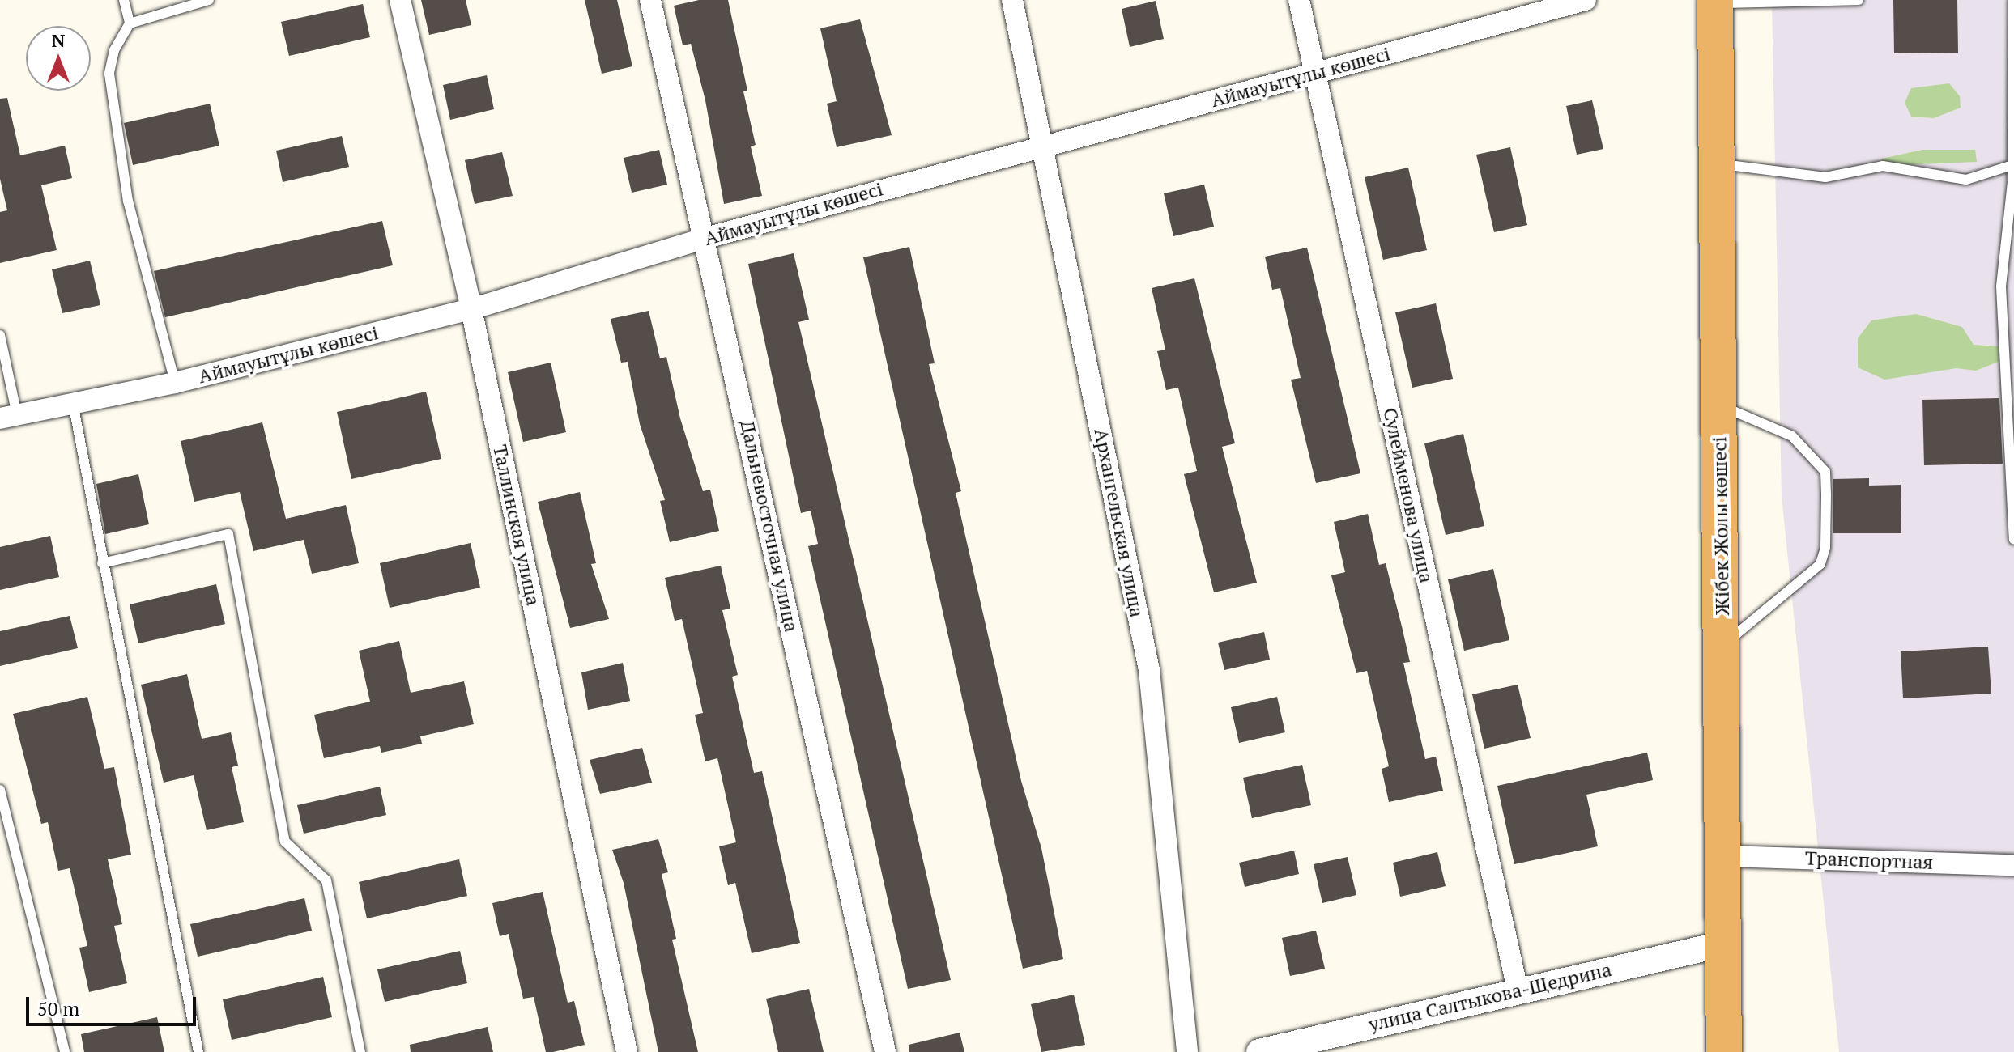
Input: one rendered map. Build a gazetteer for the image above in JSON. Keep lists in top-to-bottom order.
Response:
{
  "streets": {
    "highway": ["Жібек Жолы көшесі"],
    "street": [
      "Аймауытұлы көшесі",
      "Сулейменова улица",
      "Архангельская улица",
      "Таллинская улица",
      "Дальневосточная улица",
      "Транспортная",
      "улица Салтыкова-Щедрина"
    ]
  },
  "crossings": [
    ["Аймауытұлы көшесі", "Сулейменова улица"],
    ["Аймауытұлы көшесі", "Архангельская улица"],
    ["Аймауытұлы көшесі", "Таллинская улица"],
    ["Аймауытұлы көшесі", "Дальневосточная улица"],
    ["Сулейменова улица", "улица Салтыкова-Щедрина"],
    ["Жібек Жолы көшесі", "Транспортная"],
    ["Жібек Жолы көшесі", "улица Салтыкова-Щедрина"]
  ],
  "scale_bar": "50 m",
  "north": "top"
}
